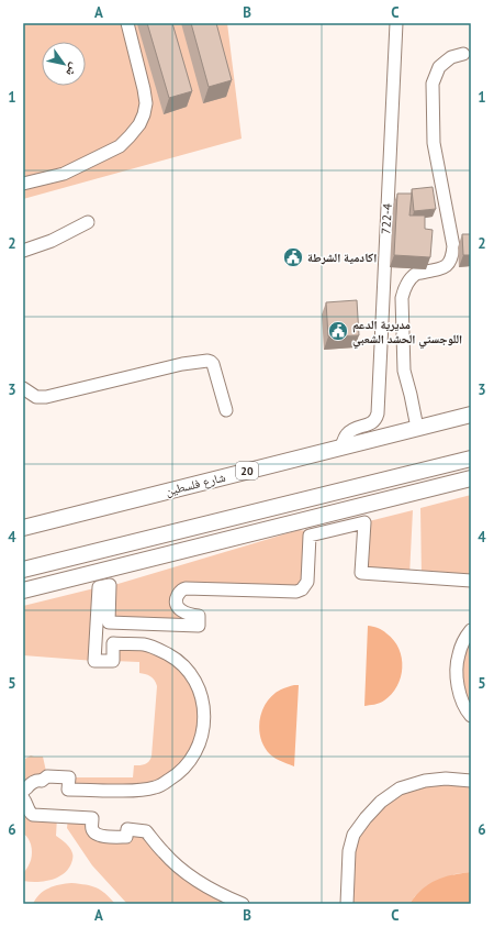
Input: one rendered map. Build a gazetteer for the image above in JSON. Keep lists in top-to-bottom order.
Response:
{
  "streets": {
    "main road": ["20", "شارع فلسطين"],
    "street": ["722-4"]
  },
  "crossings": [
    ["722-4", "شارع فلسطين"]
  ],
  "places": {
    "public building": ["اكادمية الشرطة", "مديرية الدعم اللوجستي الحشد الشعبي"]
  },
  "north": "bottom right",
  "grid": {
    "columns": ["A", "B", "C"],
    "rows": [
      "1",
      "2",
      "3",
      "4",
      "5",
      "6"
    ]
  }
}
